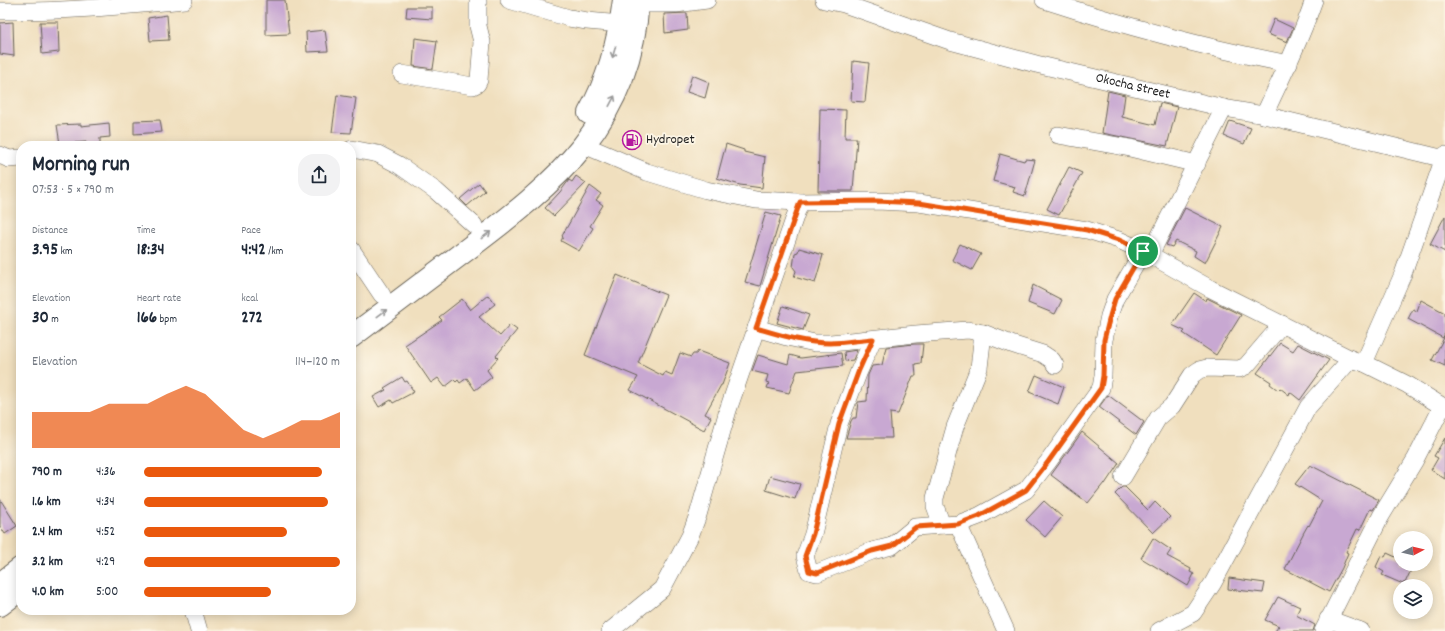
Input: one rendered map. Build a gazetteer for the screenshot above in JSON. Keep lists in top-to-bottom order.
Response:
{
  "streets": {
    "street": ["Okocha Street"]
  },
  "places": {
    "fuel station": ["Hydropet"]
  },
  "north": "right",
  "page": {
    "heading": ["Morning run", "07:53 · 5 × 790 m"],
    "stats": [
      ["Distance", "3.95 km"],
      ["Time", "18:34"],
      ["Pace", "4:42 /km"],
      ["Elevation", "30 m"],
      ["Heart rate", "166 bpm"],
      ["kcal", "272"]
    ],
    "chart": ["Elevation", "114–120 m"],
    "list": [
      {
        "name": "790 m",
        "note": "4:36"
      },
      {
        "name": "1.6 km",
        "note": "4:34"
      },
      {
        "name": "2.4 km",
        "note": "4:52"
      },
      {
        "name": "3.2 km",
        "note": "4:29"
      },
      {
        "name": "4.0 km",
        "note": "5:00"
      }
    ]
  }
}
